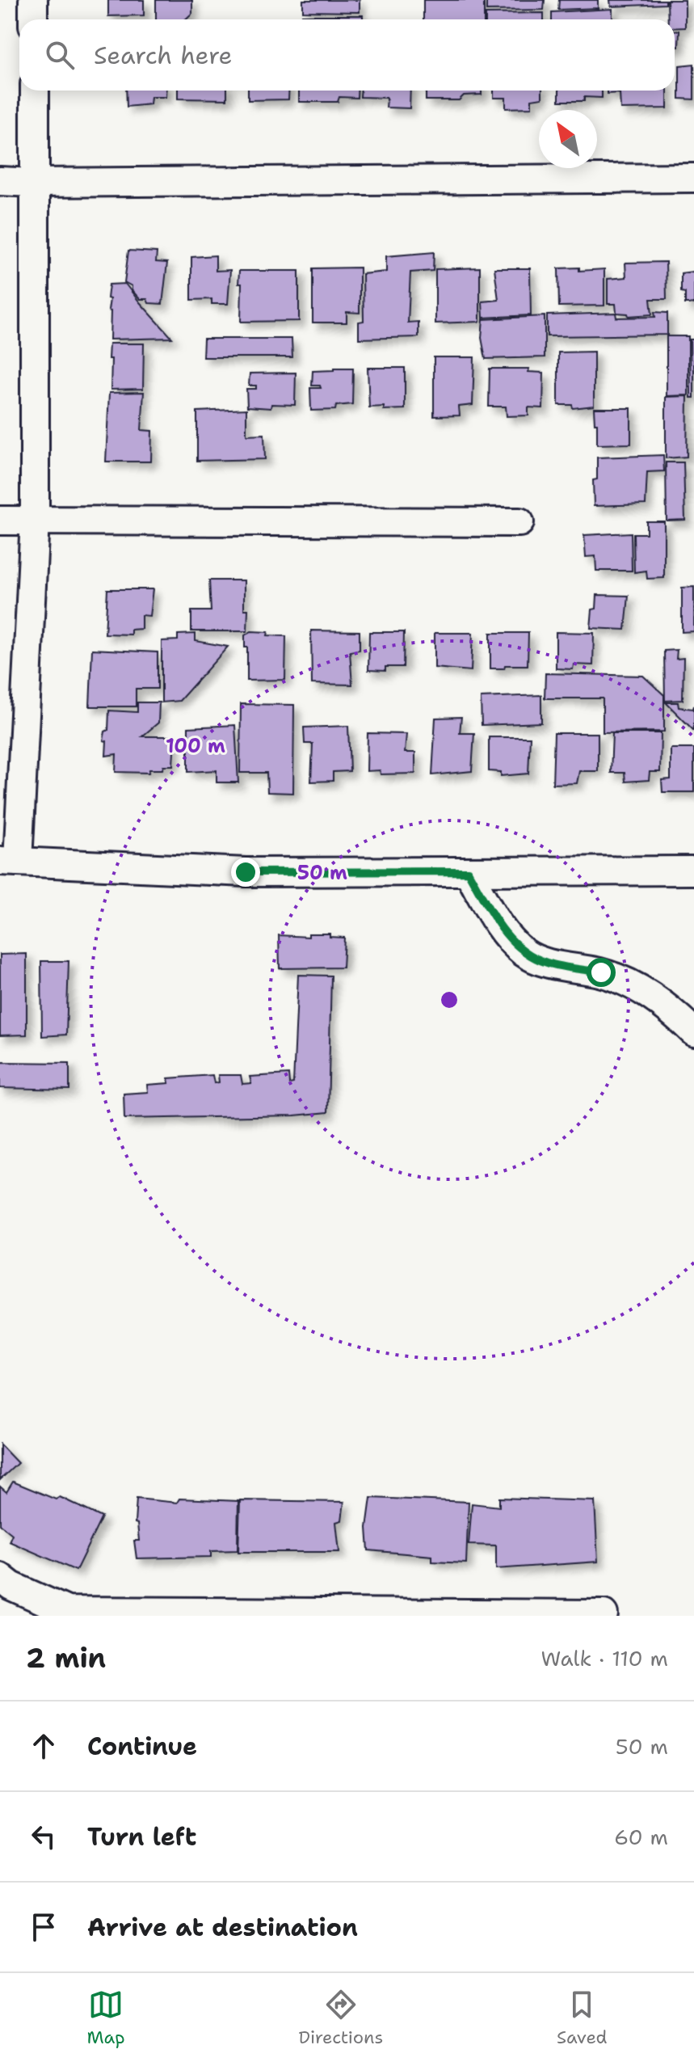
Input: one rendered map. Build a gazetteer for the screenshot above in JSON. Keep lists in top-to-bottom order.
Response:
{
  "north": "top left",
  "page": {
    "search": "Search here",
    "heading": ["2 min", "Walk · 110 m"],
    "list": [
      ["Continue", "50 m"],
      ["Turn left", "60 m"],
      "Arrive at destination"
    ],
    "nav": ["Map", "Directions", "Saved"]
  },
  "rings": ["100 m", "50 m"]
}
